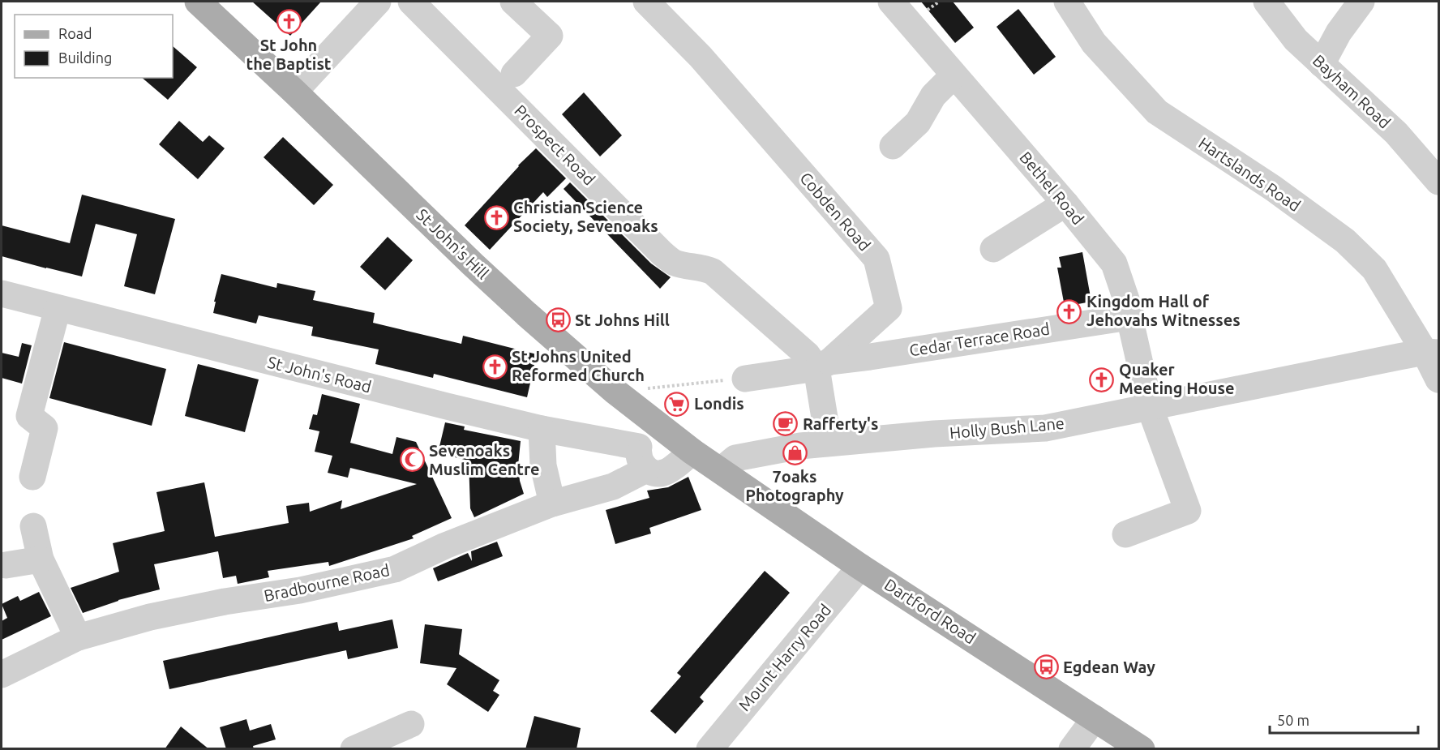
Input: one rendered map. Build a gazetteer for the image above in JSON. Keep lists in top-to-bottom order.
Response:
{
  "streets": {
    "main road": ["St John's Hill", "Dartford Road"],
    "street": [
      "Bayham Road",
      "Prospect Road",
      "Hartslands Road",
      "Bethel Road",
      "Cobden Road",
      "Cedar Terrace Road",
      "St John's Road",
      "Holly Bush Lane",
      "Bradbourne Road",
      "Mount Harry Road"
    ]
  },
  "crossings": [
    ["Prospect Road", "Cobden Road"],
    ["Prospect Road", "Cedar Terrace Road"],
    ["Hartslands Road", "Holly Bush Lane"],
    ["Bethel Road", "Cedar Terrace Road"],
    ["Bethel Road", "Holly Bush Lane"],
    ["Cobden Road", "Cedar Terrace Road"],
    ["St John's Hill", "St John's Road"],
    ["St John's Hill", "Holly Bush Lane"],
    ["St John's Hill", "Dartford Road"],
    ["St John's Road", "Bradbourne Road"],
    ["Holly Bush Lane", "Dartford Road"],
    ["Dartford Road", "Mount Harry Road"]
  ],
  "places": {
    "church": [
      "St John the Baptist",
      "Christian Science Society, Sevenoaks",
      "Kingdom Hall of Jehovahs Witnesses",
      "St Johns United Reformed Church",
      "Quaker Meeting House"
    ],
    "bus stop": ["St Johns Hill", "Egdean Way"],
    "supermarket": ["Londis"],
    "cafe": ["Rafferty's"],
    "shop": ["7oaks Photography"],
    "mosque": ["Sevenoaks Muslim Centre"]
  },
  "legend": ["Road", "Building"],
  "scale_bar": "50 m"
}
